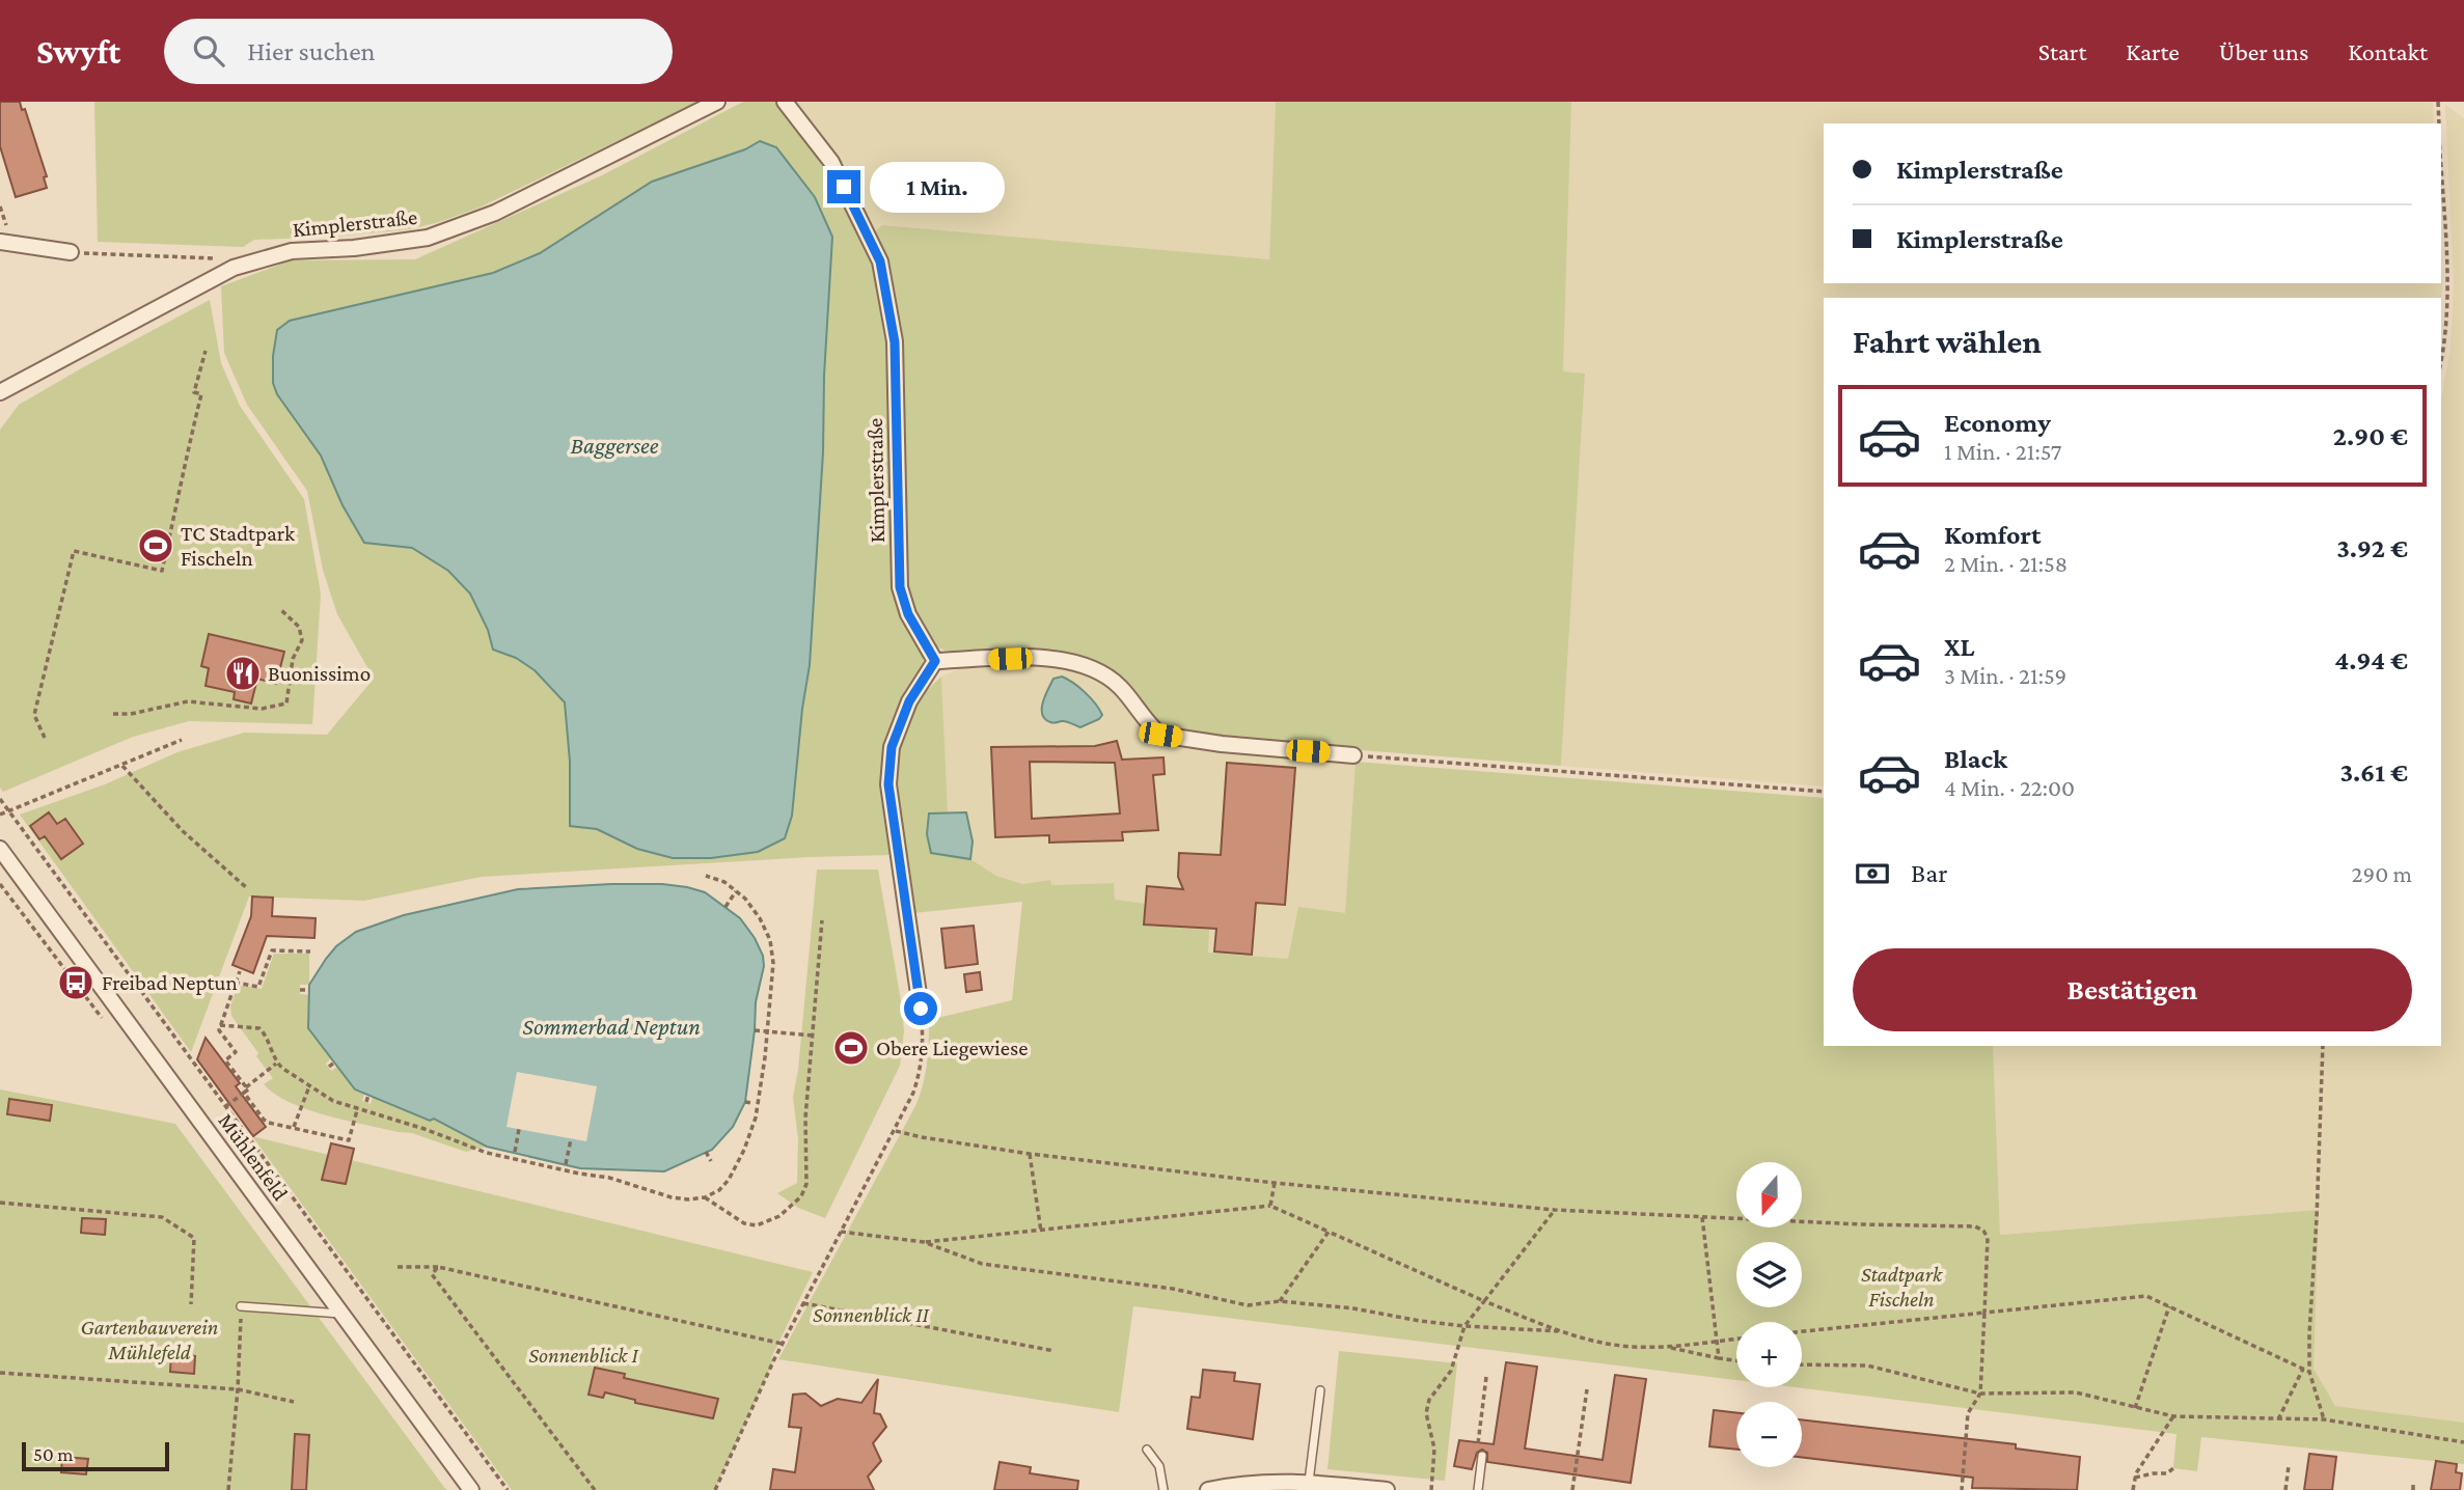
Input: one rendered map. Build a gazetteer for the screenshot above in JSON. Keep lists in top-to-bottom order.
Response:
{
  "streets": {
    "street": ["Kimplerstraße", "Mühlenfeld"]
  },
  "water": ["Baggersee", "Sommerbad Neptun"],
  "parks": [
    "Stadtpark Fischeln",
    "Sonnenblick II",
    "Gartenbauverein Mühlefeld",
    "Sonnenblick I"
  ],
  "places": {
    "sports": ["TC Stadtpark Fischeln", "Obere Liegewiese"],
    "restaurant": ["Buonissimo"],
    "bus stop": ["Freibad Neptun"]
  },
  "scale_bar": "50 m",
  "north": "bottom",
  "page": {
    "header": "Swyft",
    "search": "Hier suchen",
    "nav": [
      "Start",
      "Karte",
      "Über uns",
      "Kontakt"
    ],
    "banner": ["Kimplerstraße", "Kimplerstraße"],
    "bubble": "1 Min.",
    "heading": "Fahrt wählen",
    "list": [
      {
        "name": "Economy",
        "note": "1 Min. · 21:57",
        "value": "2.90 €"
      },
      {
        "name": "Komfort",
        "note": "2 Min. · 21:58",
        "value": "3.92 €"
      },
      {
        "name": "XL",
        "note": "3 Min. · 21:59",
        "value": "4.94 €"
      },
      {
        "name": "Black",
        "note": "4 Min. · 22:00",
        "value": "3.61 €"
      }
    ],
    "pay": ["Bar", "290 m"],
    "buttons": "Bestätigen",
    "map_buttons": ["+", "−"],
    "scale": "50 m"
  }
}
